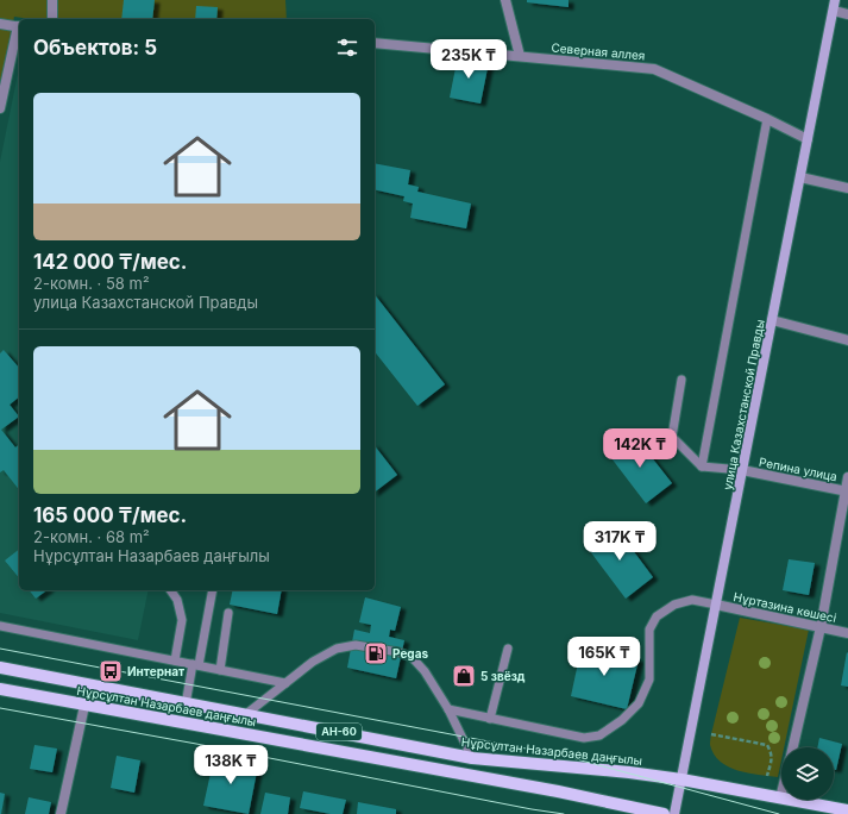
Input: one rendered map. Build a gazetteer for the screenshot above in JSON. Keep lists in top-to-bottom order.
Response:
{
  "streets": {
    "main road": ["Нұрсұлтан Назарбаев даңғылы", "АН-60"],
    "street": [
      "Северная аллея",
      "улица Казахстанской Правды",
      "Репина улица",
      "Нұртазина көшесі"
    ]
  },
  "crossings": [
    ["Северная аллея", "улица Казахстанской Правды"],
    ["улица Казахстанской Правды", "Репина улица"],
    ["улица Казахстанской Правды", "Нұртазина көшесі"],
    ["улица Казахстанской Правды", "Нұрсұлтан Назарбаев даңғылы"]
  ],
  "places": {
    "fuel station": ["Pegas"],
    "bus stop": ["Интернат"],
    "shop": ["5 звёзд"]
  },
  "page": {
    "heading": "Объектов: 5",
    "price": [
      "235K ₸",
      "142K ₸",
      "317K ₸",
      "165K ₸",
      "138K ₸"
    ],
    "list": [
      {
        "name": "142 000 ₸/мес.",
        "note": "2-комн. · 58 m² · улица Казахстанской Правды"
      },
      {
        "name": "165 000 ₸/мес.",
        "note": "2-комн. · 68 m² · Нұрсұлтан Назарбаев даңғылы"
      }
    ]
  }
}
